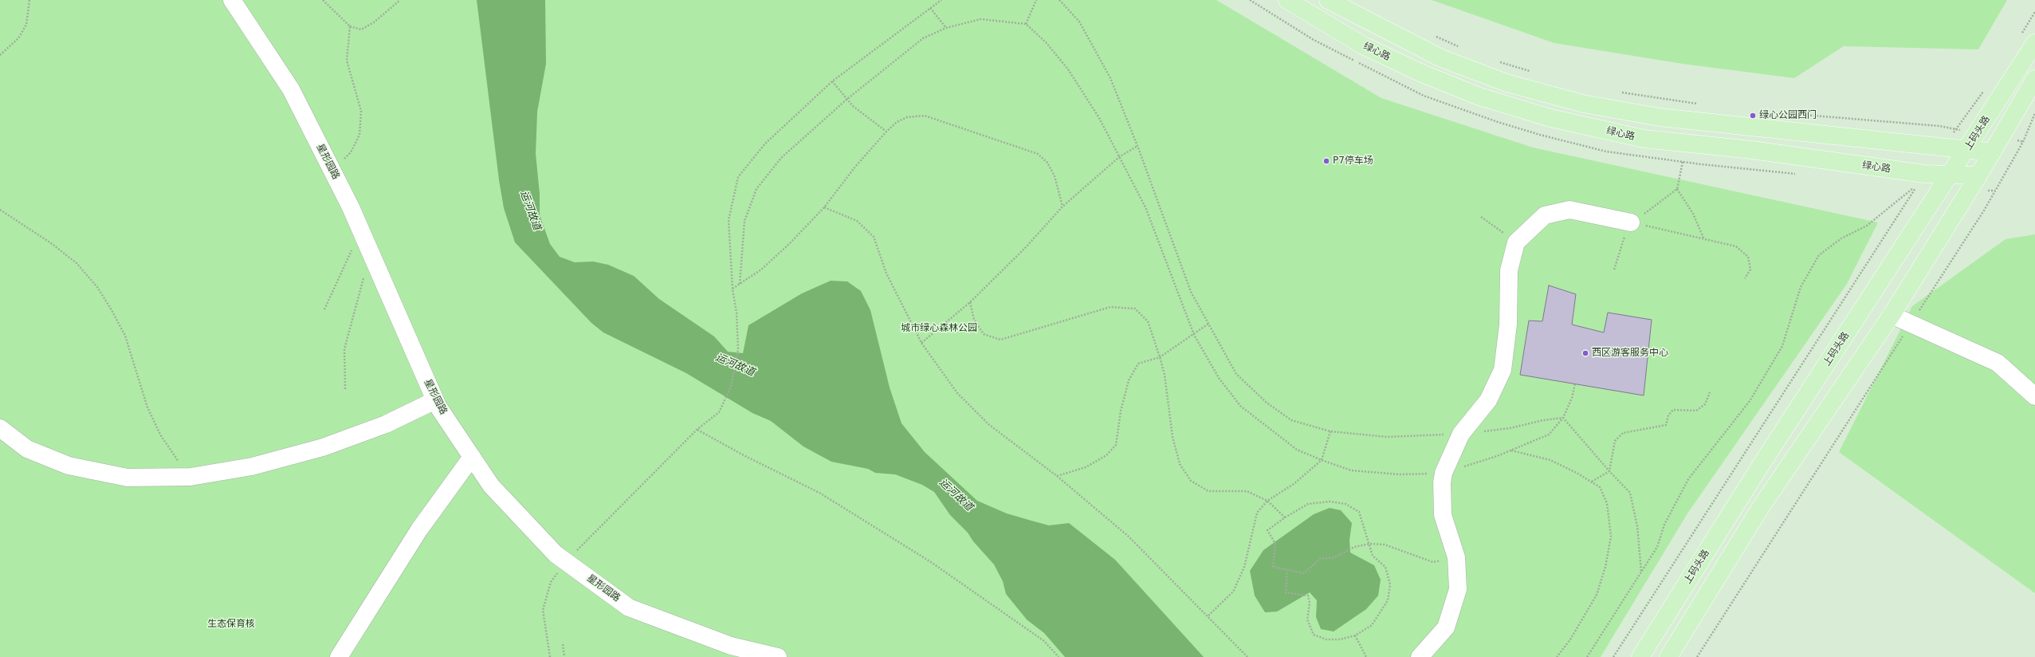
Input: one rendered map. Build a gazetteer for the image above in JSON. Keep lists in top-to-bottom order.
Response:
{
  "streets": {
    "main road": ["绿心路", "上码头路"],
    "street": ["星形园路"]
  },
  "crossings": [
    ["绿心路", "上码头路"]
  ],
  "water": ["运河故道"],
  "parks": ["城市绿心森林公园", "生态保育核"],
  "places": ["绿心公园西门", "P7停车场", "西区游客服务中心"]
}
